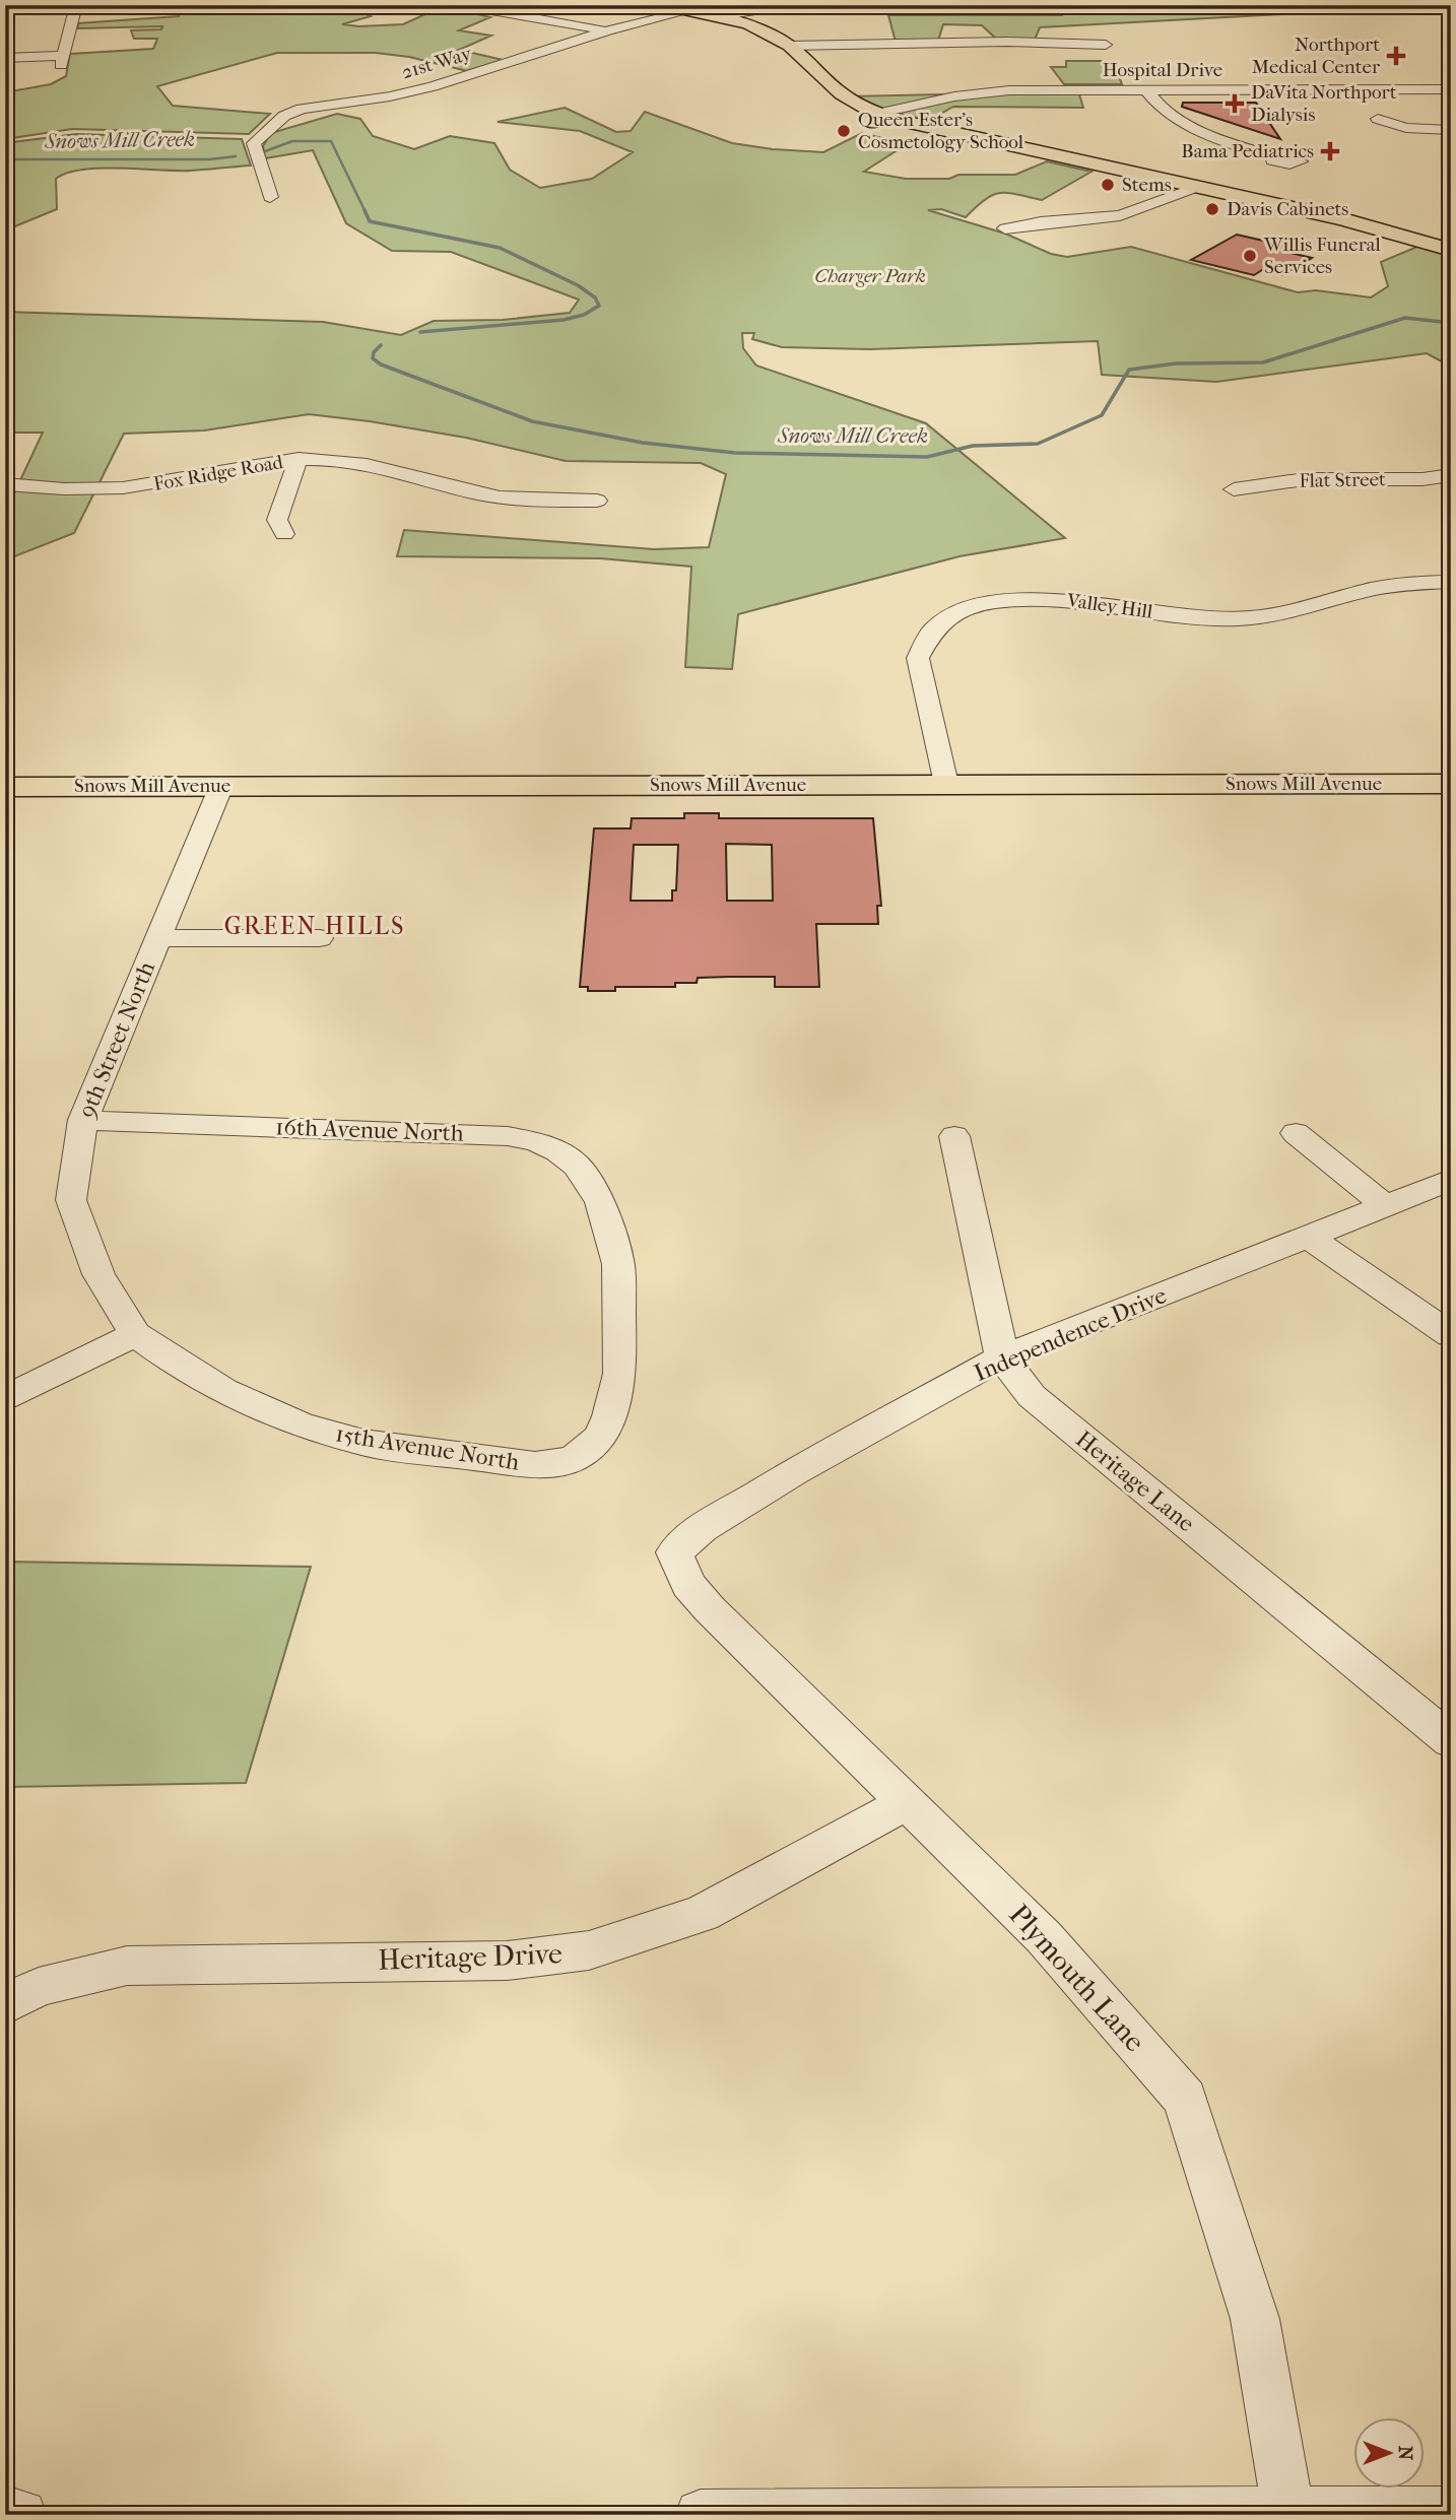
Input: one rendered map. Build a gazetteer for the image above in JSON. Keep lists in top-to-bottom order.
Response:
{
  "streets": {
    "main road": ["Snows Mill Avenue"],
    "street": [
      "21st Way",
      "Hospital Drive",
      "Fox Ridge Road",
      "Flat Street",
      "Valley Hill",
      "9th Street North",
      "16th Avenue North",
      "Independence Drive",
      "15th Avenue North",
      "Heritage Lane",
      "Heritage Drive",
      "Plymouth Lane"
    ]
  },
  "crossings": [
    ["Valley Hill", "Snows Mill Avenue"],
    ["Snows Mill Avenue", "9th Street North"],
    ["9th Street North", "16th Avenue North"],
    ["9th Street North", "15th Avenue North"],
    ["16th Avenue North", "15th Avenue North"],
    ["Independence Drive", "Heritage Lane"],
    ["Independence Drive", "Plymouth Lane"],
    ["Heritage Drive", "Plymouth Lane"]
  ],
  "districts": ["GREEN HILLS"],
  "water": ["Snows Mill Creek"],
  "parks": ["Charger Park"],
  "places": {
    "health": ["Northport Medical Center", "DaVita Northport Dialysis", "Bama Pediatrics"],
    "other": [
      "Queen Ester's Cosmetology School",
      "Stems",
      "Davis Cabinets",
      "Willis Funeral Services"
    ]
  },
  "north": "right"
}
